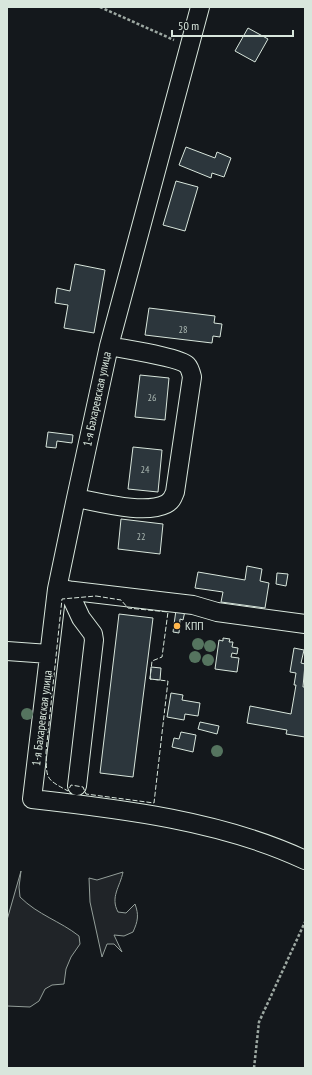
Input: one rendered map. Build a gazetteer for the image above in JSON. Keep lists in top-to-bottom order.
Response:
{
  "streets": {
    "street": ["1-я Бахаревская улица"]
  },
  "places": ["КПП"],
  "house_numbers": [
    "28",
    "26",
    "24",
    "22"
  ],
  "scale_bar": "50 m"
}
